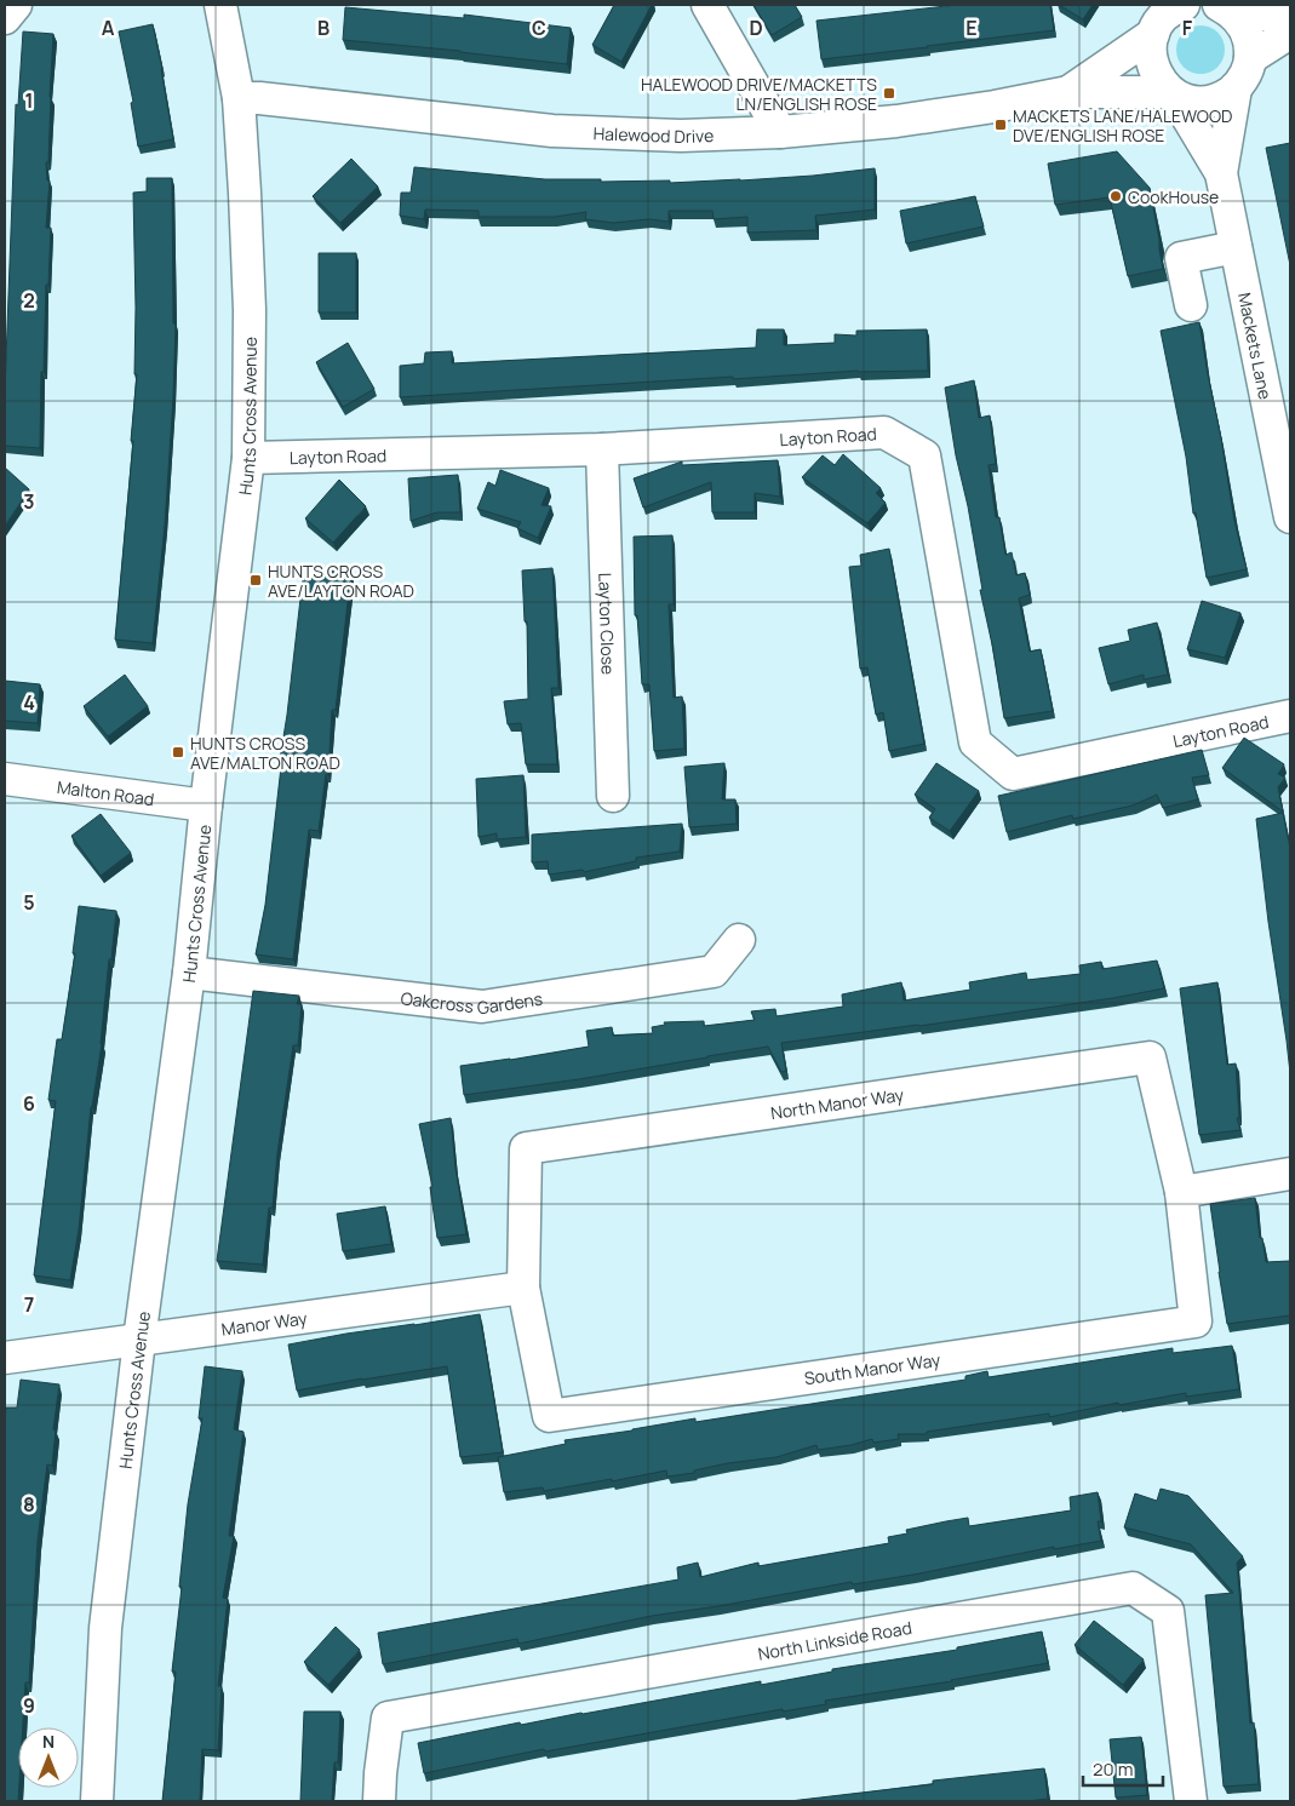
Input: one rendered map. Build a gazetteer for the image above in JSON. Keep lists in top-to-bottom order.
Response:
{
  "streets": {
    "street": [
      "Halewood Drive",
      "Mackets Lane",
      "Hunts Cross Avenue",
      "Layton Road",
      "Layton Close",
      "Malton Road",
      "Oakcross Gardens",
      "North Manor Way",
      "Manor Way",
      "South Manor Way",
      "North Linkside Road"
    ]
  },
  "crossings": [
    ["Halewood Drive", "Mackets Lane"],
    ["Halewood Drive", "Hunts Cross Avenue"],
    ["Hunts Cross Avenue", "Layton Road"],
    ["Hunts Cross Avenue", "Malton Road"],
    ["Hunts Cross Avenue", "Oakcross Gardens"],
    ["Hunts Cross Avenue", "Manor Way"],
    ["Layton Road", "Layton Close"],
    ["North Manor Way", "Manor Way"],
    ["North Manor Way", "South Manor Way"],
    ["Manor Way", "South Manor Way"]
  ],
  "places": {
    "transit": [
      "HALEWOOD DRIVE/MACKETTS LN/ENGLISH ROSE",
      "MACKETS LANE/HALEWOOD DVE/ENGLISH ROSE",
      "HUNTS CROSS AVE/LAYTON ROAD",
      "HUNTS CROSS AVE/MALTON ROAD"
    ],
    "other": ["CookHouse"]
  },
  "scale_bar": "20 m",
  "north": "top",
  "grid": {
    "columns": [
      "A",
      "B",
      "C",
      "D",
      "E",
      "F"
    ],
    "rows": [
      "1",
      "2",
      "3",
      "4",
      "5",
      "6",
      "7",
      "8",
      "9"
    ]
  }
}
